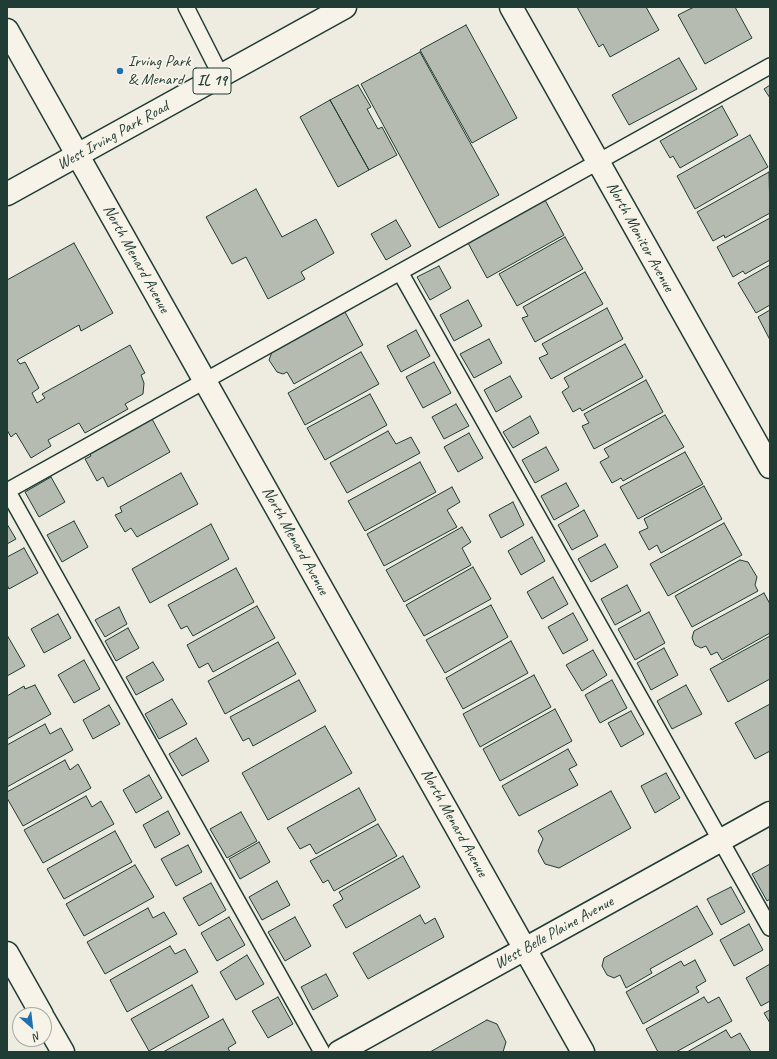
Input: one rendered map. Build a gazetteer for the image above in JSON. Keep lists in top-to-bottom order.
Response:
{
  "streets": {
    "street": [
      "IL 19",
      "West Irving Park Road",
      "North Monitor Avenue",
      "North Menard Avenue",
      "West Belle Plaine Avenue"
    ]
  },
  "crossings": [
    ["West Irving Park Road", "North Menard Avenue"],
    ["North Menard Avenue", "West Belle Plaine Avenue"]
  ],
  "places": ["Irving Park & Menard"],
  "north": "bottom right"
}
